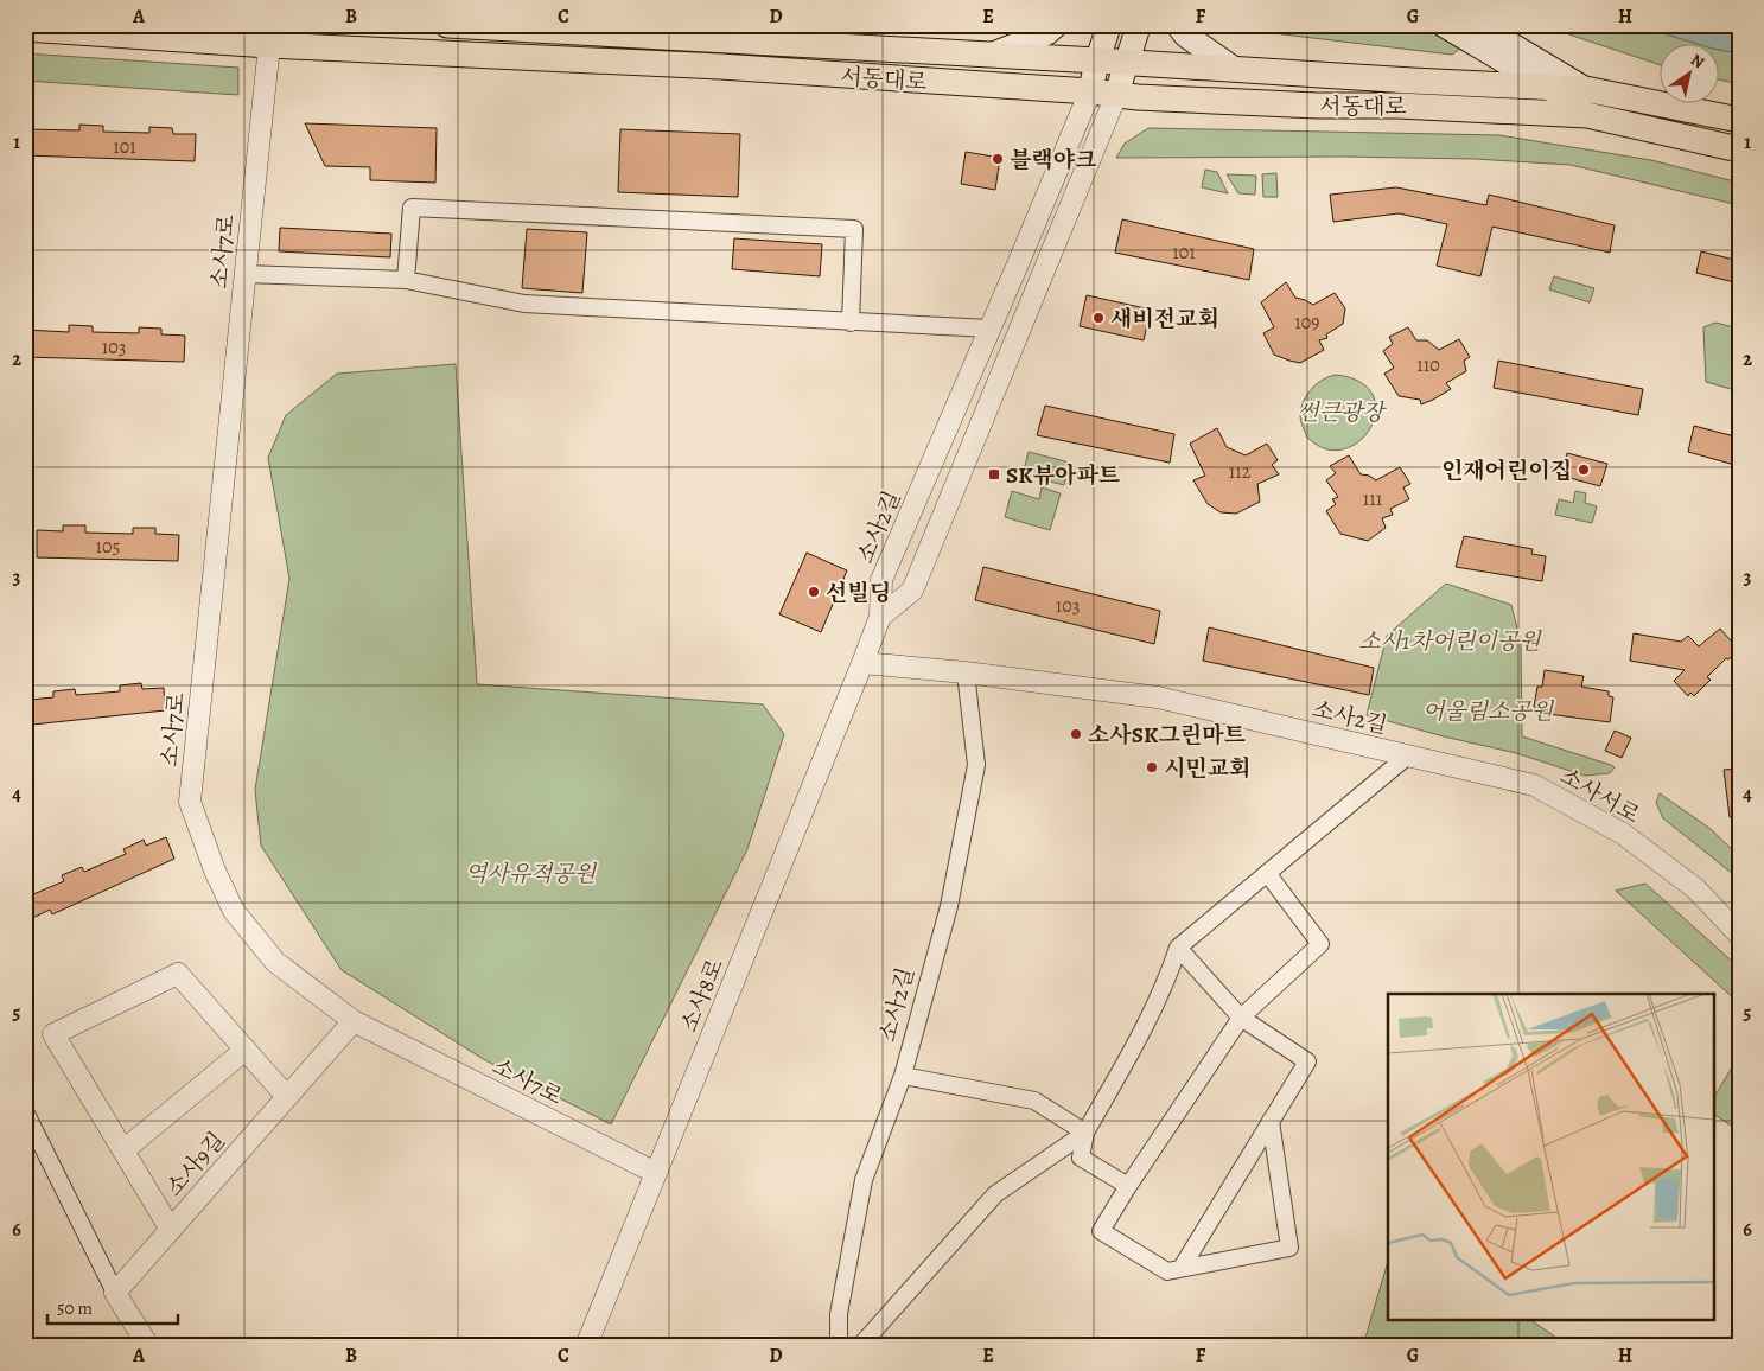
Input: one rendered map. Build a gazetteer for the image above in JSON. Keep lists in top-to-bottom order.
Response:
{
  "streets": {
    "main road": ["서동대로"],
    "street": [
      "소사7로",
      "소사2길",
      "소사서로",
      "소사8로",
      "소사9길"
    ]
  },
  "crossings": [
    ["서동대로", "소사7로"],
    ["서동대로", "소사2길"],
    ["소사7로", "소사8로"],
    ["소사7로", "소사9길"],
    ["소사2길", "소사서로"],
    ["소사2길", "소사8로"]
  ],
  "parks": [
    "썬큰광장",
    "소사1차어린이공원",
    "어울림소공원",
    "역사유적공원"
  ],
  "places": {
    "other": [
      "블랙야크",
      "새비전교회",
      "인재어린이집",
      "선빌딩",
      "소사SK그린마트",
      "시민교회"
    ],
    "transit": ["SK뷰아파트"]
  },
  "house_numbers": [
    "101",
    "101",
    "109",
    "103",
    "110",
    "112",
    "111",
    "105",
    "103"
  ],
  "scale_bar": "50 m",
  "north": "top right",
  "grid": {
    "columns": [
      "A",
      "B",
      "C",
      "D",
      "E",
      "F",
      "G",
      "H"
    ],
    "rows": [
      "1",
      "2",
      "3",
      "4",
      "5",
      "6"
    ]
  }
}
